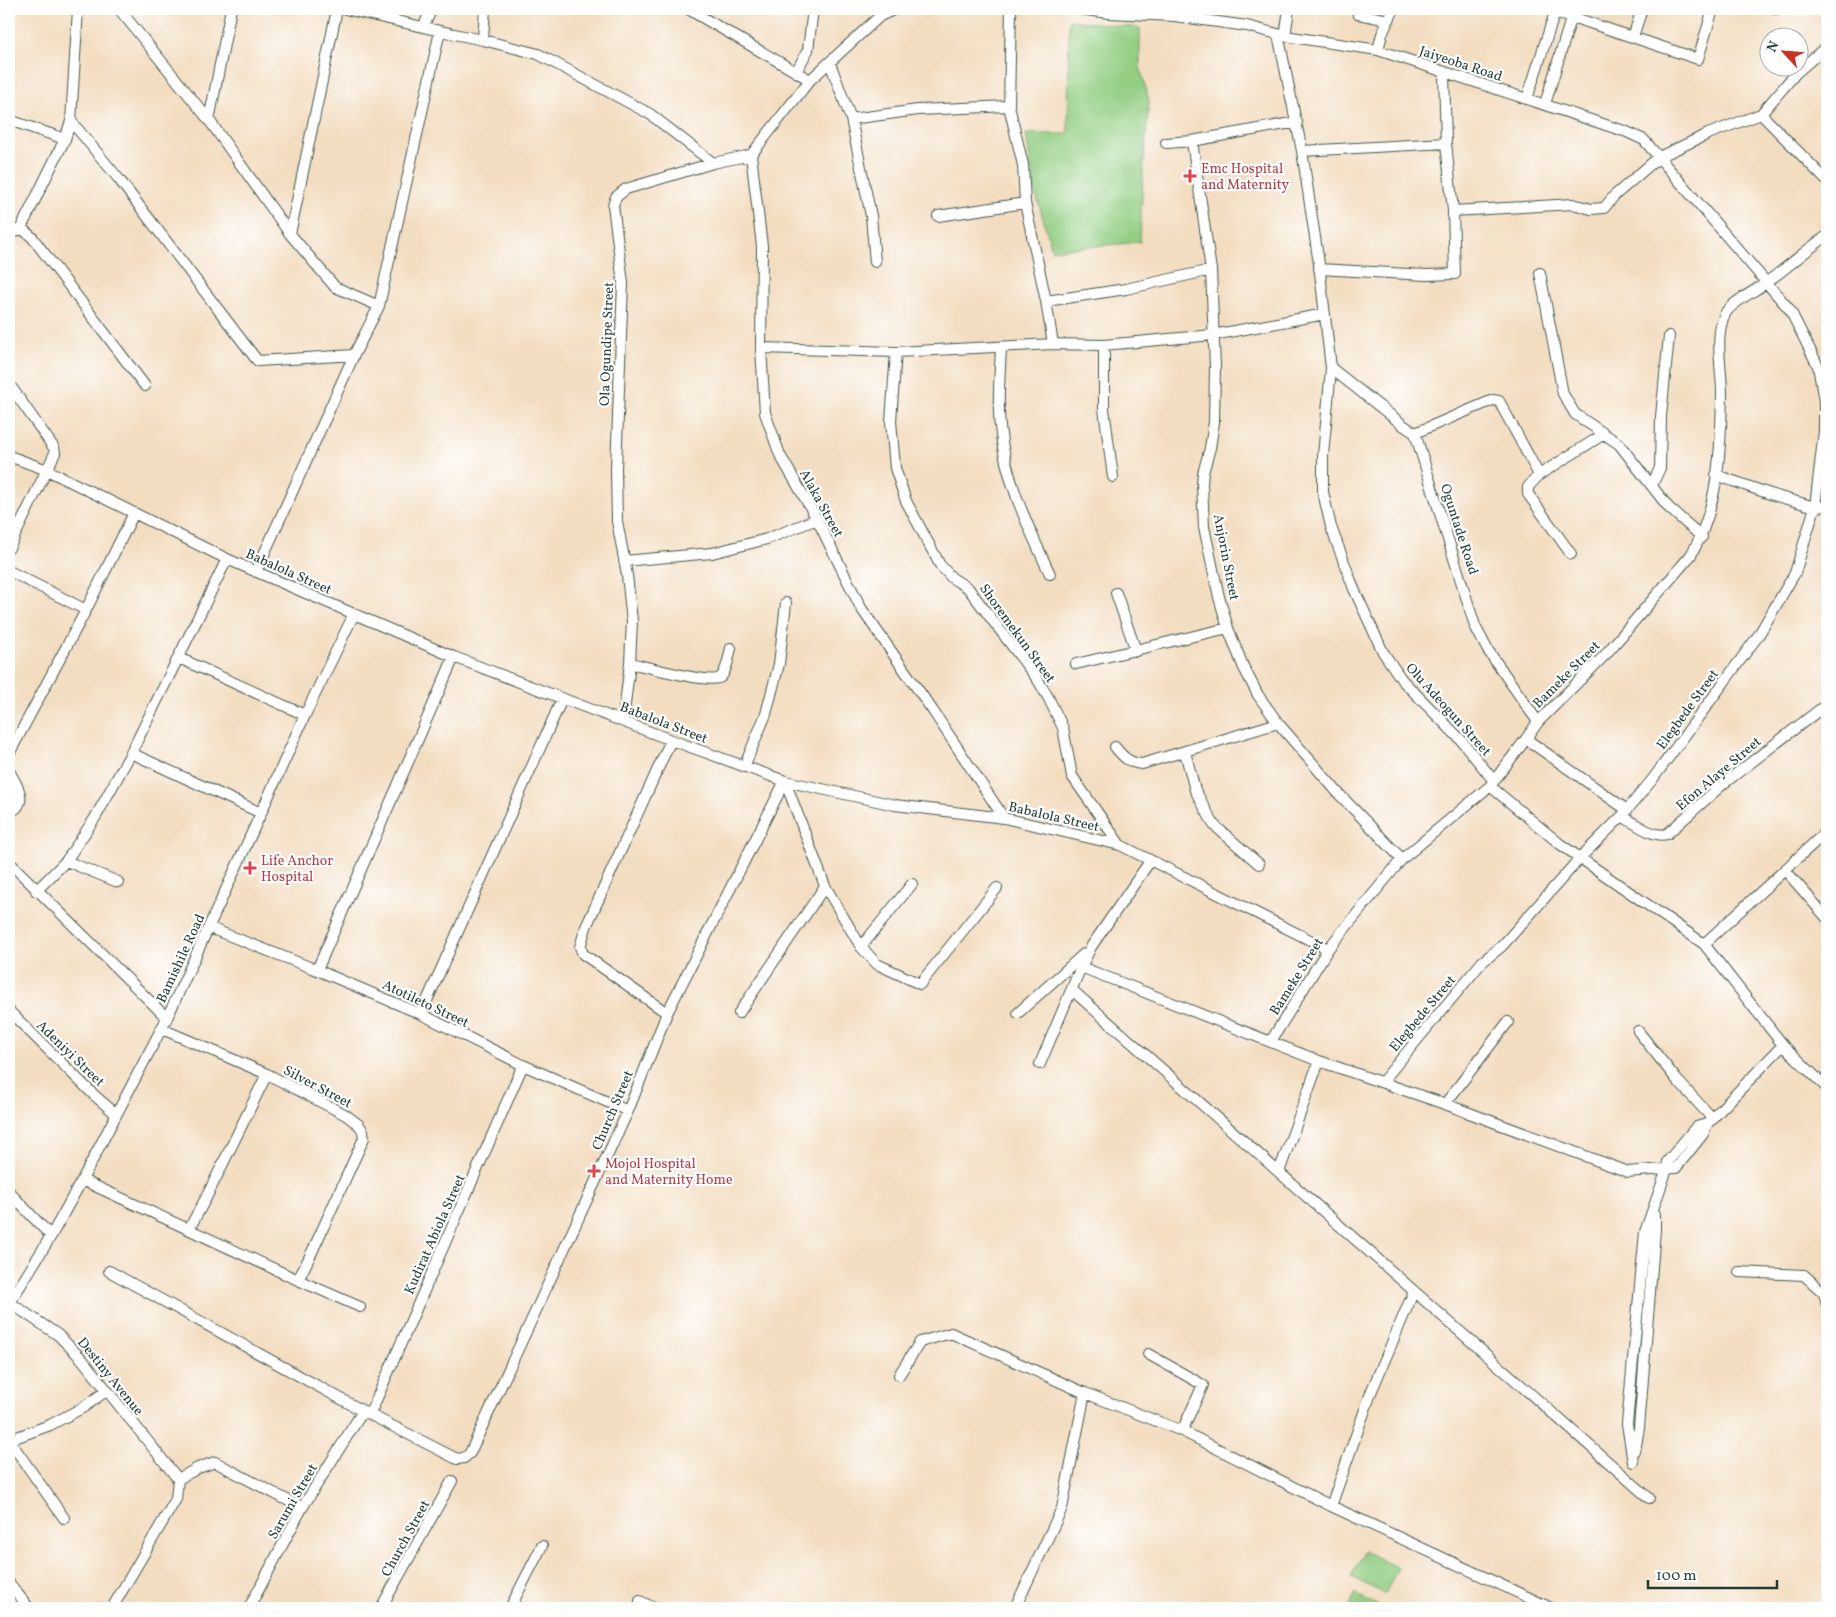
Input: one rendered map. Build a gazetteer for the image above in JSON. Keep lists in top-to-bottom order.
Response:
{
  "streets": {
    "street": [
      "Jaiyeoba Road",
      "Ola Ogundipe Street",
      "Alaka Street",
      "Oguntade Road",
      "Anjorin Street",
      "Babalola Street",
      "Shoremekun Street",
      "Bameke Street",
      "Olu Adeogun Street",
      "Elegbede Street",
      "Efon Alaye Street",
      "Bamishile Road",
      "Atotileto Street",
      "Adeniyi Street",
      "Silver Street",
      "Church Street",
      "Kudirat Abiola Street",
      "Destiny Avenue",
      "Sarumi Street"
    ]
  },
  "crossings": [
    ["Jaiyeoba Road", "Bameke Street"],
    ["Jaiyeoba Road", "Olu Adeogun Street"],
    ["Jaiyeoba Road", "Elegbede Street"],
    ["Ola Ogundipe Street", "Alaka Street"],
    ["Ola Ogundipe Street", "Babalola Street"],
    ["Alaka Street", "Babalola Street"],
    ["Oguntade Road", "Bameke Street"],
    ["Anjorin Street", "Bameke Street"],
    ["Babalola Street", "Shoremekun Street"],
    ["Babalola Street", "Bameke Street"],
    ["Babalola Street", "Bamishile Road"],
    ["Babalola Street", "Church Street"],
    ["Bameke Street", "Olu Adeogun Street"],
    ["Bameke Street", "Elegbede Street"],
    ["Bameke Street", "Efon Alaye Street"],
    ["Olu Adeogun Street", "Elegbede Street"],
    ["Elegbede Street", "Efon Alaye Street"],
    ["Bamishile Road", "Atotileto Street"],
    ["Bamishile Road", "Adeniyi Street"],
    ["Bamishile Road", "Silver Street"],
    ["Bamishile Road", "Destiny Avenue"],
    ["Atotileto Street", "Church Street"],
    ["Atotileto Street", "Kudirat Abiola Street"],
    ["Church Street", "Kudirat Abiola Street"],
    ["Church Street", "Sarumi Street"],
    ["Kudirat Abiola Street", "Sarumi Street"]
  ],
  "places": {
    "health": ["Emc Hospital and Maternity", "Life Anchor Hospital", "Mojol Hospital and Maternity Home"]
  },
  "scale_bar": "100 m",
  "north": "top left"
}
